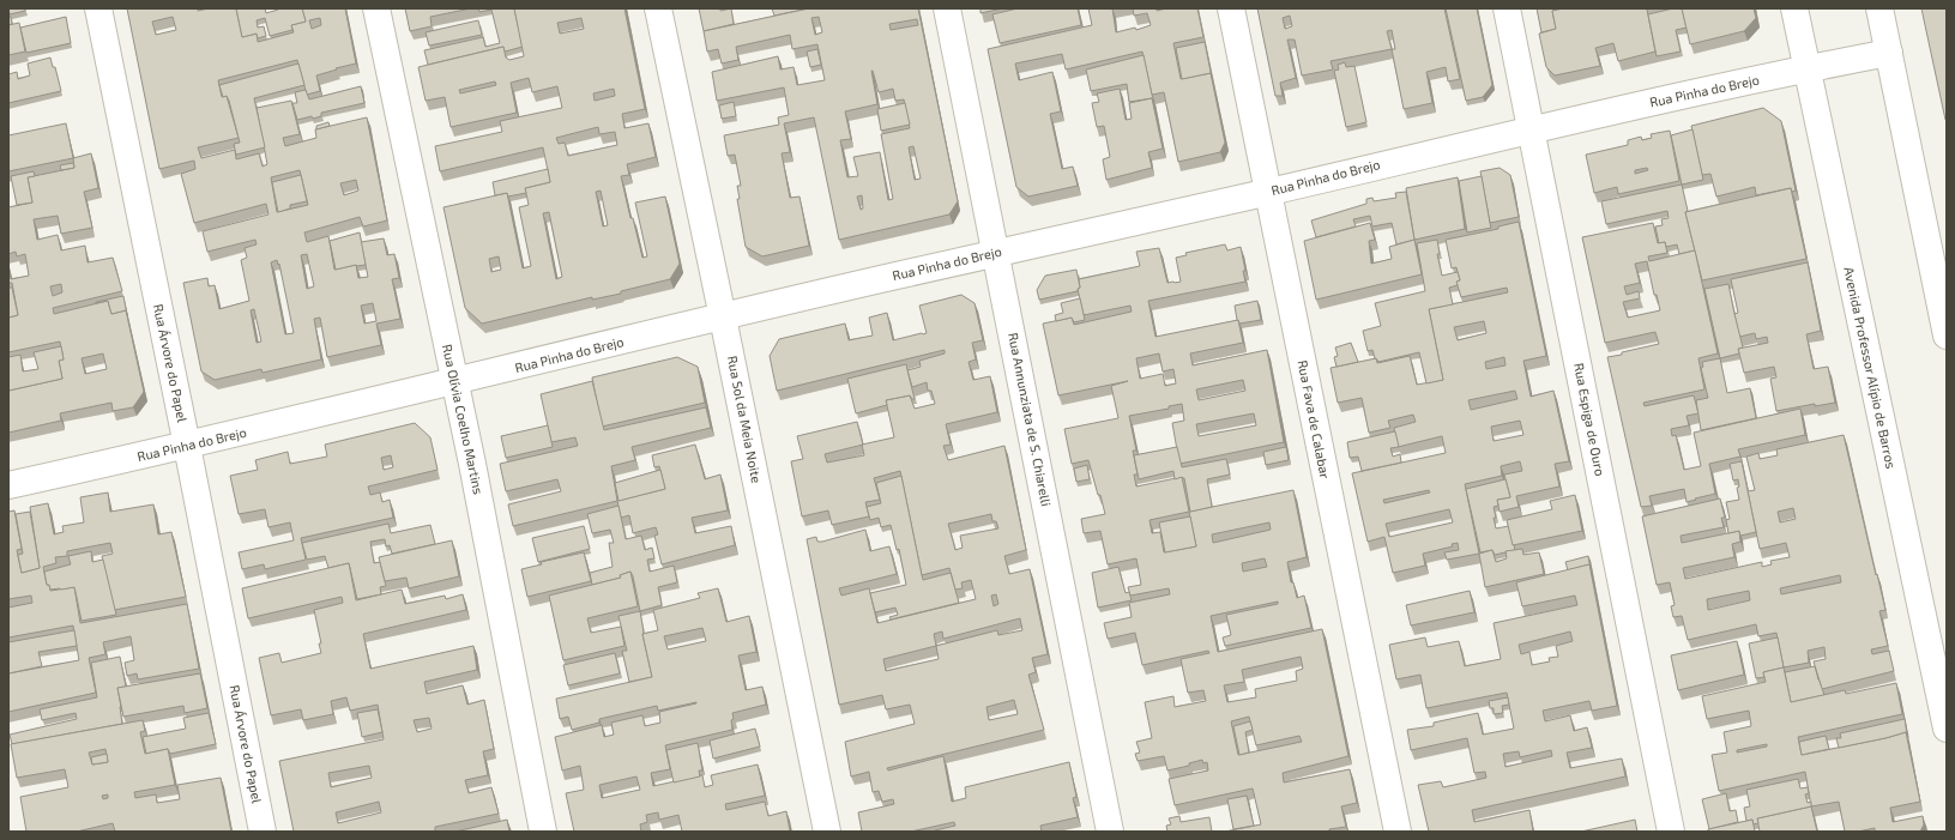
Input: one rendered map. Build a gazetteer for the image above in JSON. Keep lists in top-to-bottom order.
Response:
{
  "streets": {
    "street": [
      "Rua Pinha do Brejo",
      "Rua Árvore do Papel",
      "Avenida Professor Alípio de Barros",
      "Rua Olívia Coelho Martins",
      "Rua Sol da Meia Noite",
      "Rua Annunziata de S. Chiarelli",
      "Rua Fava de Calabar",
      "Rua Espiga de Ouro"
    ]
  },
  "crossings": [
    ["Rua Pinha do Brejo", "Rua Árvore do Papel"],
    ["Rua Pinha do Brejo", "Avenida Professor Alípio de Barros"],
    ["Rua Pinha do Brejo", "Rua Olívia Coelho Martins"],
    ["Rua Pinha do Brejo", "Rua Sol da Meia Noite"],
    ["Rua Pinha do Brejo", "Rua Annunziata de S. Chiarelli"],
    ["Rua Pinha do Brejo", "Rua Fava de Calabar"],
    ["Rua Pinha do Brejo", "Rua Espiga de Ouro"]
  ]
}
